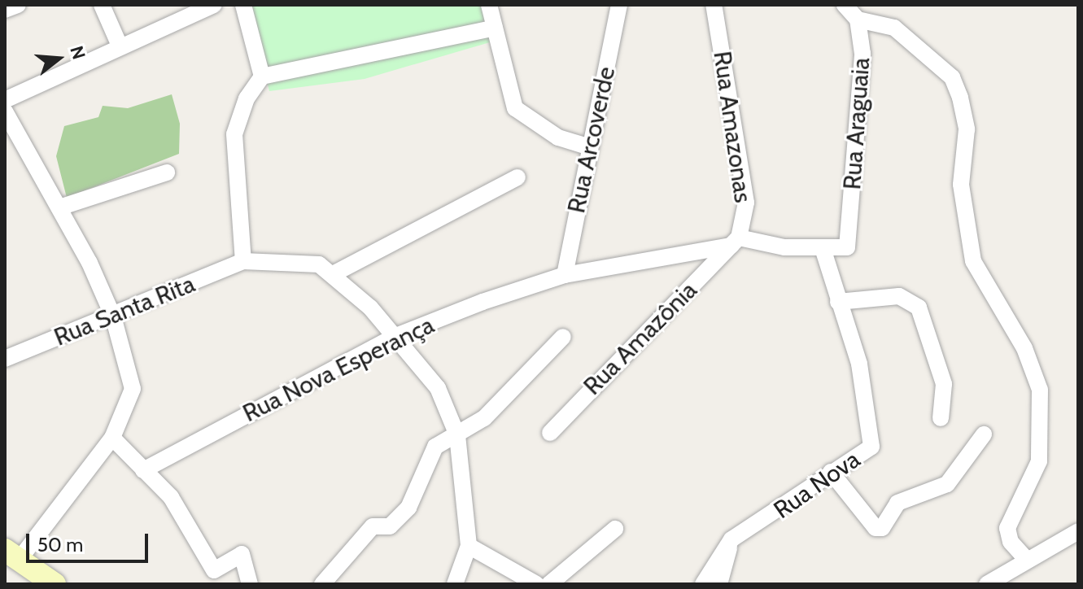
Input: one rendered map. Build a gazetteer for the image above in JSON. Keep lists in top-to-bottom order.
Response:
{
  "streets": {
    "street": [
      "Rua Araguaia",
      "Rua Amazonas",
      "Rua Arcoverde",
      "Rua Santa Rita",
      "Rua Amazônia",
      "Rua Nova Esperança",
      "Rua Nova"
    ]
  },
  "crossings": [
    ["Rua Araguaia", "Rua Nova Esperança"],
    ["Rua Amazonas", "Rua Amazônia"],
    ["Rua Amazonas", "Rua Nova Esperança"],
    ["Rua Arcoverde", "Rua Nova Esperança"],
    ["Rua Amazônia", "Rua Nova Esperança"],
    ["Rua Nova Esperança", "Rua Nova"]
  ],
  "scale_bar": "50 m",
  "north": "right"
}
